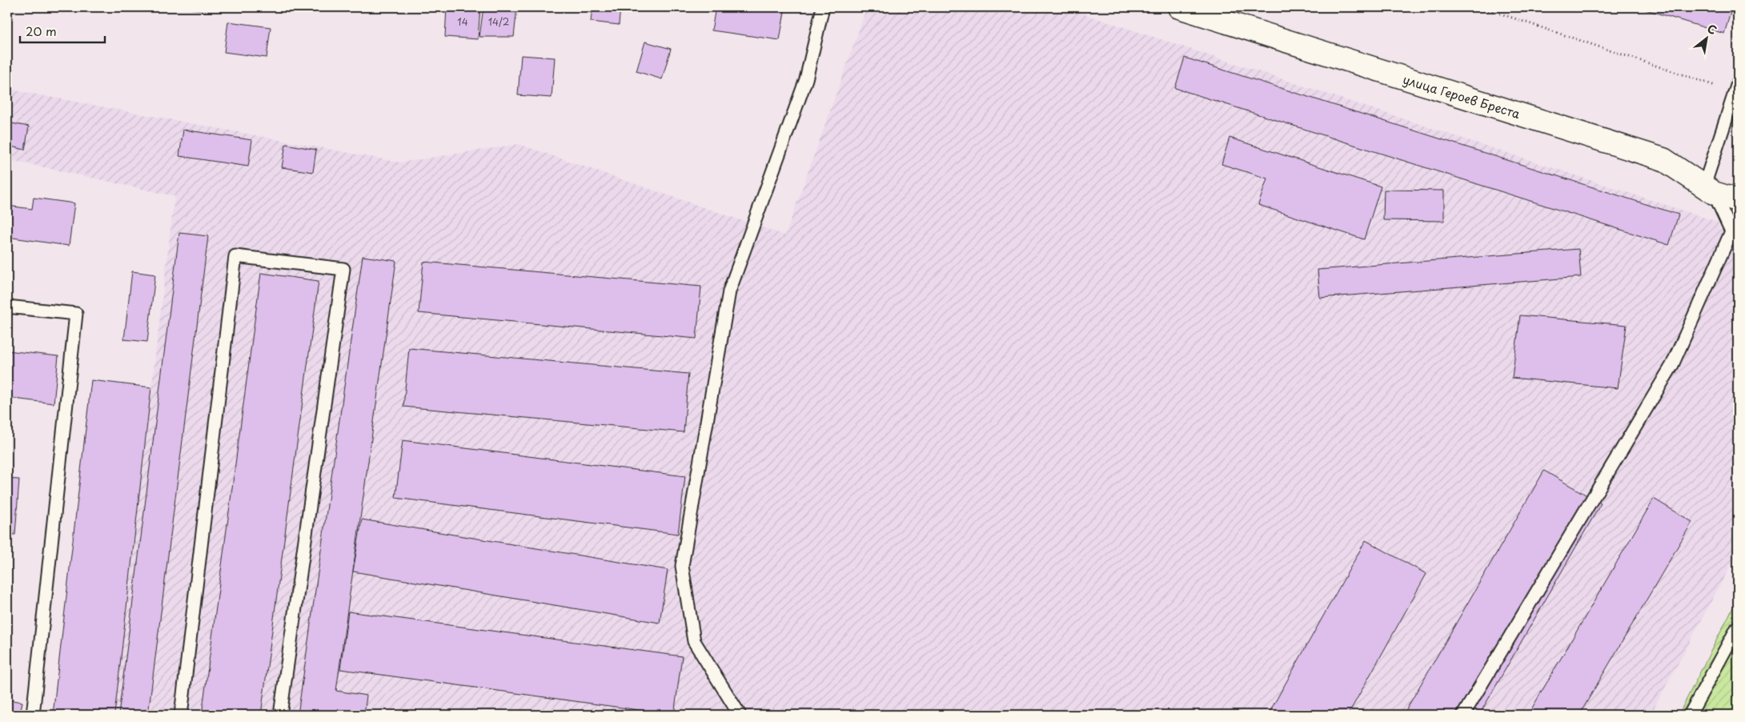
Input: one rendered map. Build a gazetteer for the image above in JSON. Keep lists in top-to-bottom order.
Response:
{
  "streets": {
    "street": ["улица Героев Бреста"]
  },
  "house_numbers": ["14", "14/2"],
  "scale_bar": "20 m",
  "north": "top right"
}
